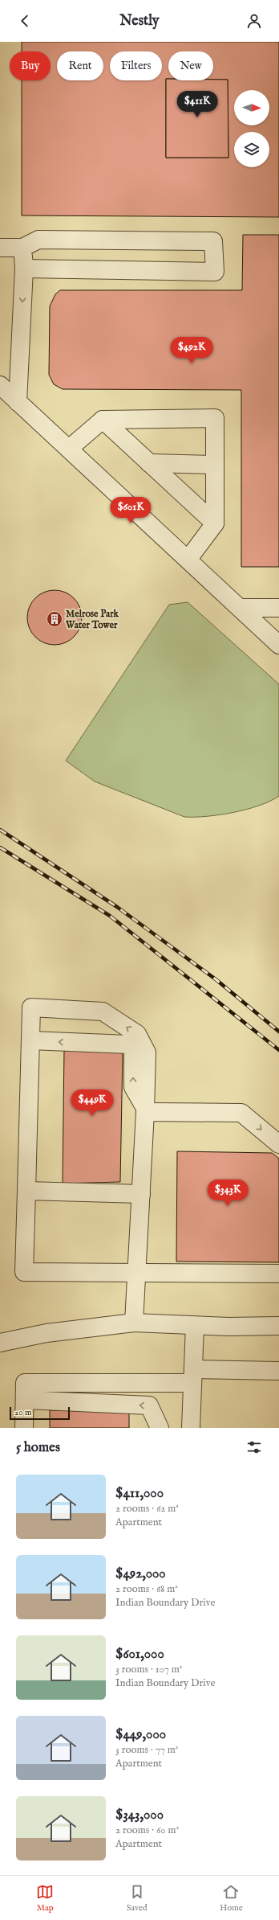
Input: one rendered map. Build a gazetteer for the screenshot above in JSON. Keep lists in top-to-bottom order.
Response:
{
  "places": {
    "building": ["Melrose Park Water Tower"]
  },
  "scale_bar": "20 m",
  "north": "right",
  "page": {
    "header": "Nestly",
    "chip": [
      "Buy",
      "Rent",
      "Filters",
      "New"
    ],
    "price": [
      "$411K",
      "$492K",
      "$601K",
      "$449K",
      "$343K"
    ],
    "scale": "20 m",
    "heading": "5 homes",
    "list": [
      {
        "name": "$411,000",
        "note": "2 rooms · 62 m² · Apartment"
      },
      {
        "name": "$492,000",
        "note": "2 rooms · 68 m² · Indian Boundary Drive"
      },
      {
        "name": "$601,000",
        "note": "3 rooms · 107 m² · Indian Boundary Drive"
      },
      {
        "name": "$449,000",
        "note": "3 rooms · 77 m² · Apartment"
      },
      {
        "name": "$343,000",
        "note": "2 rooms · 60 m² · Apartment"
      }
    ],
    "tabs": ["Map", "Saved", "Home"]
  }
}
